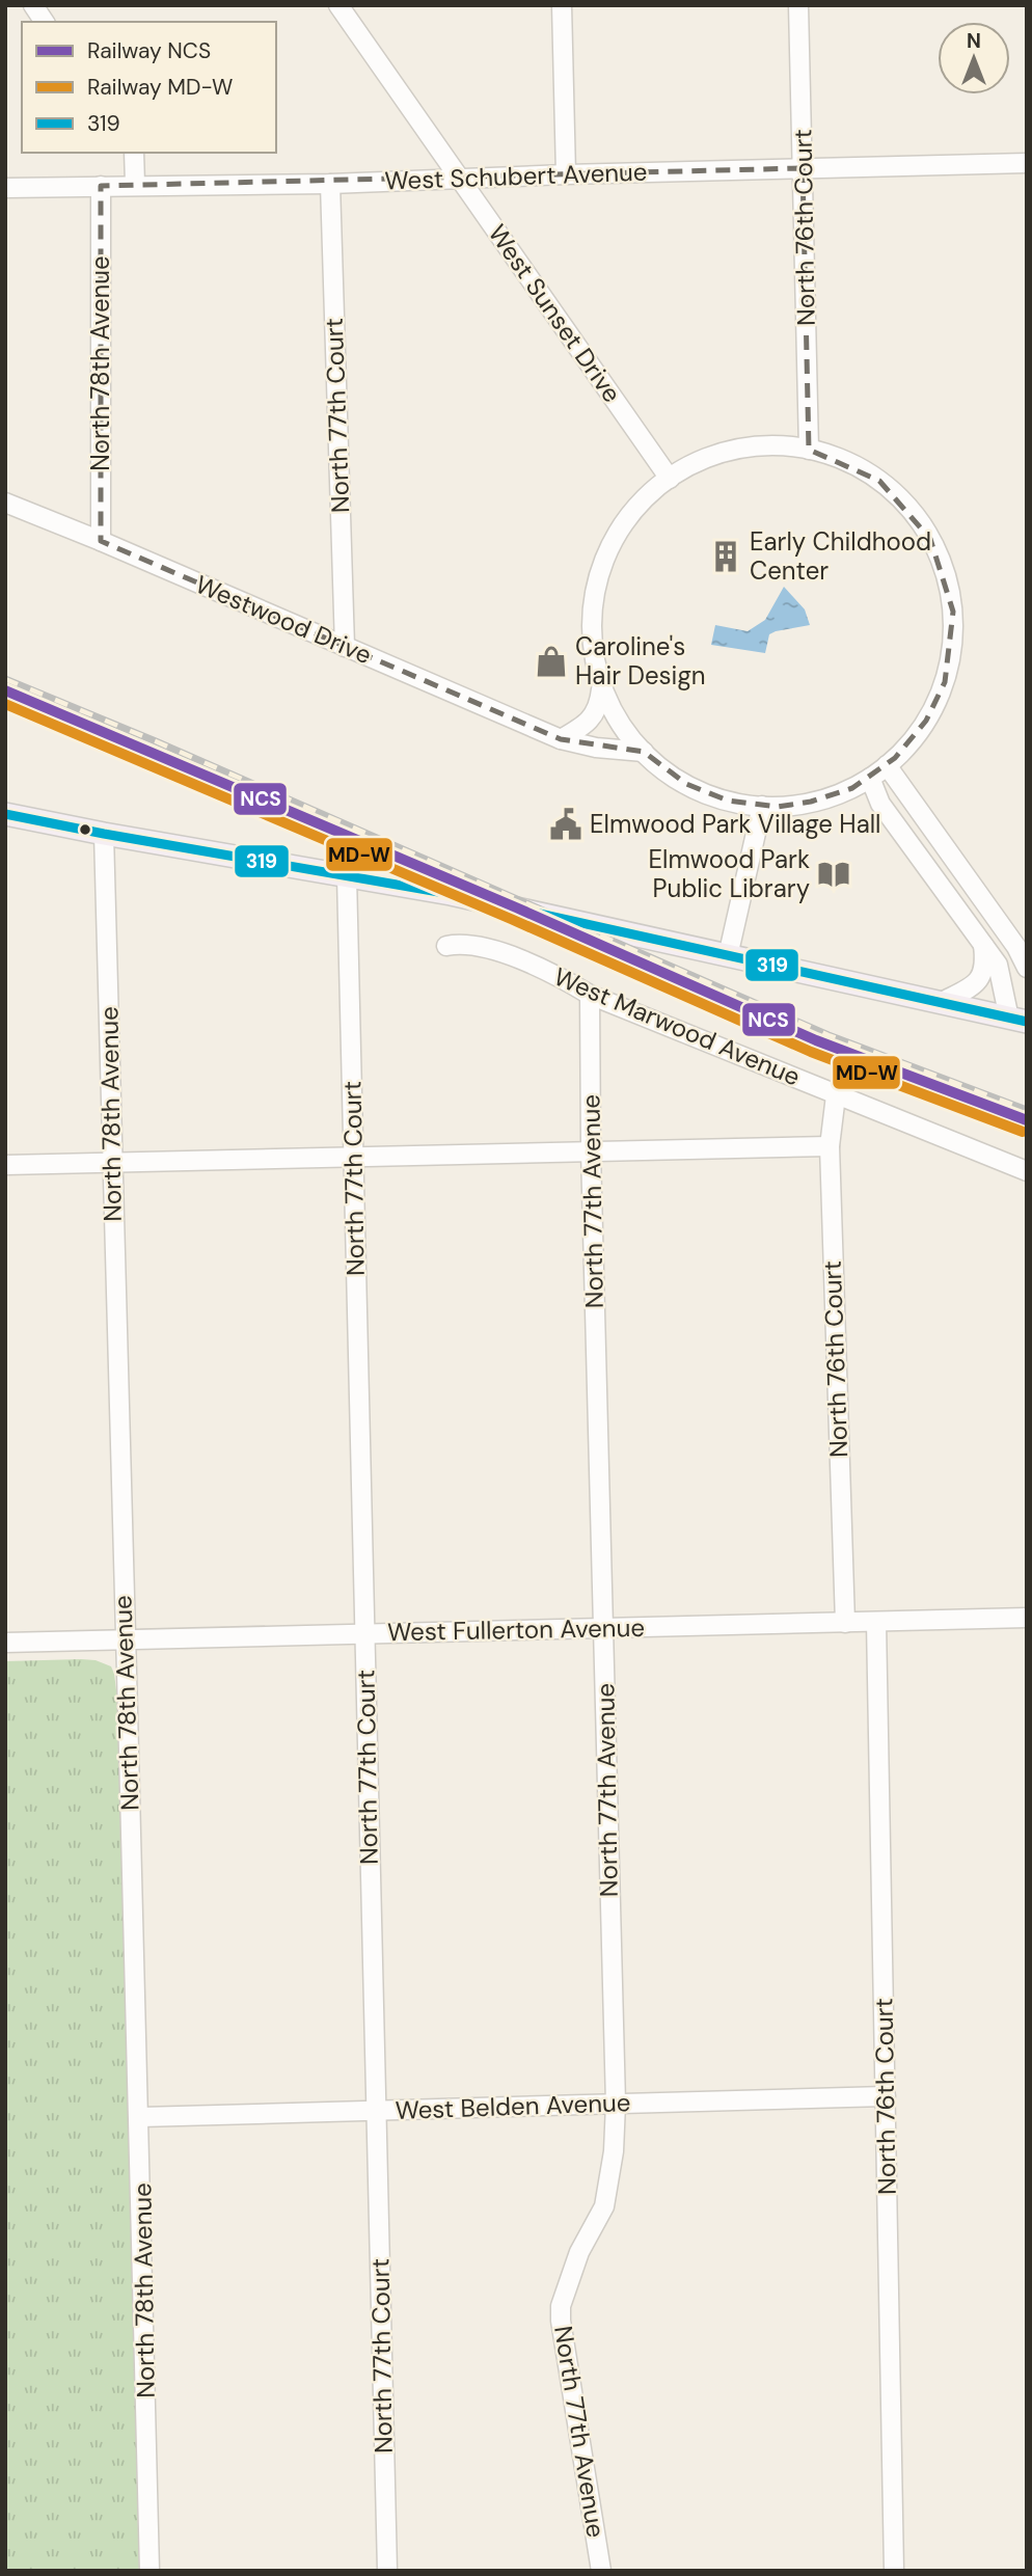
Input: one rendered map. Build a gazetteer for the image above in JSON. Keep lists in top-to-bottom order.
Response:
{
  "streets": {
    "street": [
      "West Schubert Avenue",
      "North 76th Court",
      "West Sunset Drive",
      "North 78th Avenue",
      "North 77th Court",
      "Westwood Drive",
      "West Marwood Avenue",
      "North 77th Avenue",
      "West Fullerton Avenue",
      "West Belden Avenue"
    ]
  },
  "crossings": [
    ["West Schubert Avenue", "North 76th Court"],
    ["West Schubert Avenue", "West Sunset Drive"],
    ["West Schubert Avenue", "North 78th Avenue"],
    ["West Schubert Avenue", "North 77th Court"],
    ["North 76th Court", "West Marwood Avenue"],
    ["North 76th Court", "West Fullerton Avenue"],
    ["North 76th Court", "West Belden Avenue"],
    ["North 78th Avenue", "Westwood Drive"],
    ["North 78th Avenue", "West Fullerton Avenue"],
    ["North 78th Avenue", "West Belden Avenue"],
    ["North 77th Court", "Westwood Drive"],
    ["North 77th Court", "West Fullerton Avenue"],
    ["North 77th Court", "West Belden Avenue"],
    ["West Marwood Avenue", "North 77th Avenue"],
    ["North 77th Avenue", "West Fullerton Avenue"],
    ["North 77th Avenue", "West Belden Avenue"]
  ],
  "places": {
    "building": ["Early Childhood Center"],
    "shop": ["Caroline's Hair Design"],
    "public building": ["Elmwood Park Village Hall"],
    "library": ["Elmwood Park Public Library"]
  },
  "lines": ["rail line NCS", "rail line MD-W", "transit line 319"],
  "legend": ["Railway NCS", "Railway MD-W", "319"],
  "north": "top"
}
